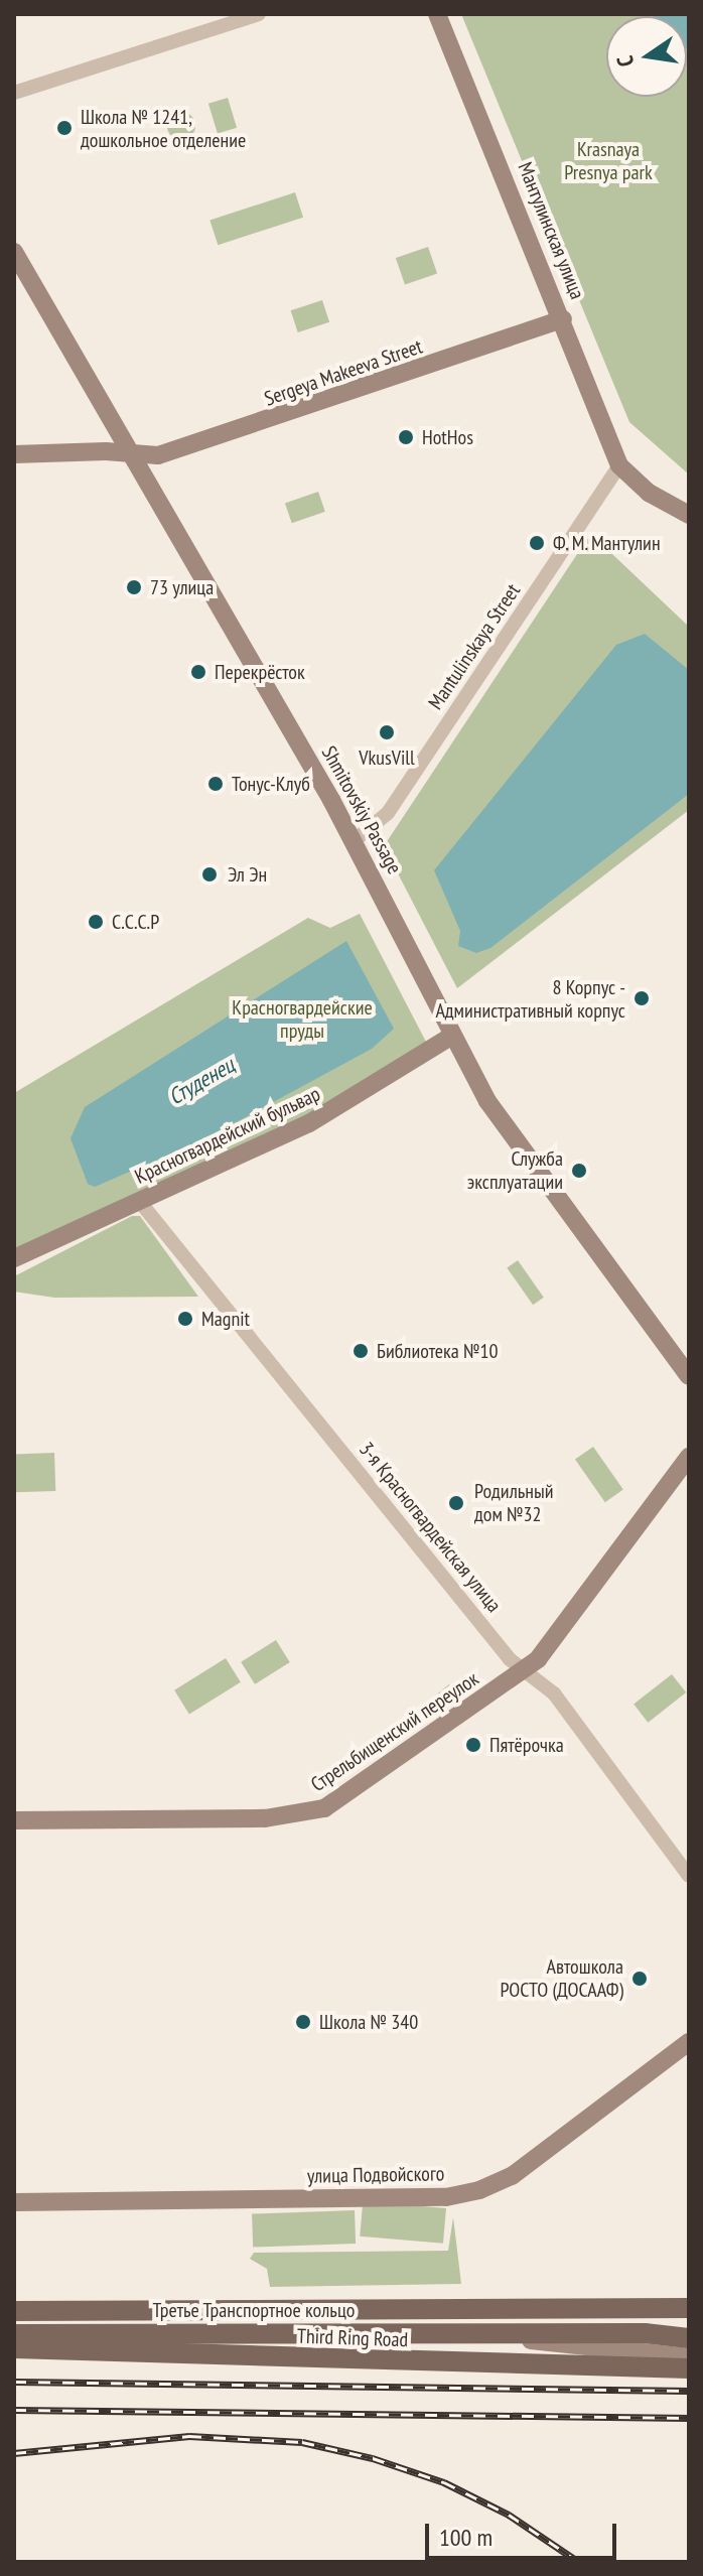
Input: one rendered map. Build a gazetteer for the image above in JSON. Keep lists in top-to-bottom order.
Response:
{
  "streets": {
    "main road": ["Третье Транспортное кольцо", "Third Ring Road"],
    "street": [
      "Мантулинская улица",
      "Sergeya Makeeva Street",
      "Mantulinskaya Street",
      "Shmitovskiy Passage",
      "Красногвардейский бульвар",
      "3-я Красногвардейская улица",
      "Стрельбищенский переулок",
      "улица Подвойского"
    ]
  },
  "crossings": [
    ["Мантулинская улица", "Sergeya Makeeva Street"],
    ["Мантулинская улица", "Mantulinskaya Street"],
    ["Sergeya Makeeva Street", "Shmitovskiy Passage"],
    ["Mantulinskaya Street", "Shmitovskiy Passage"],
    ["Shmitovskiy Passage", "Красногвардейский бульвар"],
    ["Красногвардейский бульвар", "3-я Красногвардейская улица"],
    ["3-я Красногвардейская улица", "Стрельбищенский переулок"]
  ],
  "water": ["Студенец"],
  "parks": ["Krasnaya Presnya park", "Красногвардейские пруды"],
  "places": [
    "Школа № 1241, дошкольное отделение",
    "HotHos",
    "Ф. М. Мантулин",
    "73 улица",
    "Перекрёсток",
    "VkusVill",
    "Тонус-Клуб",
    "Эл Эн",
    "С.С.С.Р",
    "8 Корпус - Административный корпус",
    "Служба эксплуатации",
    "Magnit",
    "Библиотека №10",
    "Родильный дом №32",
    "Пятёрочка",
    "Автошкола РОСТО (ДОСААФ)",
    "Школа № 340"
  ],
  "scale_bar": "100 m",
  "north": "left"
}
